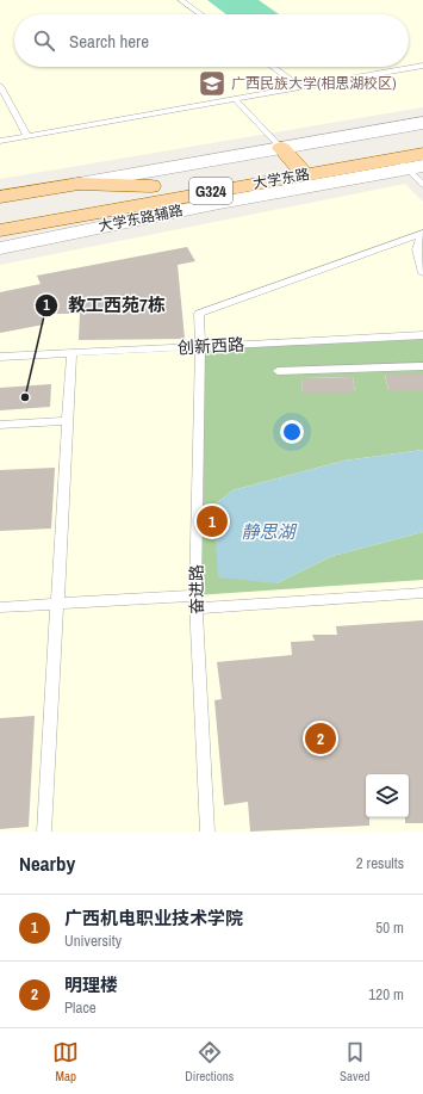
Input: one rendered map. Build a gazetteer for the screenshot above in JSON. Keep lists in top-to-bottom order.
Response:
{
  "streets": {
    "main road": ["大学东路", "G324"],
    "street": ["大学东路辅路"],
    "lane": ["创新西路", "奋进路"]
  },
  "crossings": [
    ["大学东路", "大学东路辅路"],
    ["创新西路", "奋进路"]
  ],
  "water": ["静思湖"],
  "places": {
    "school or university": ["广西民族大学(相思湖校区)"],
    "other": ["教工西苑7栋"]
  },
  "page": {
    "search": "Search here",
    "pins": ["1", "2"],
    "heading": ["Nearby", "2 results"],
    "list": [
      {
        "mark": "1",
        "name": "广西机电职业技术学院",
        "note": "University",
        "value": "50 m"
      },
      {
        "mark": "2",
        "name": "明理楼",
        "note": "Place",
        "value": "120 m"
      }
    ],
    "nav": ["Map", "Directions", "Saved"]
  }
}
